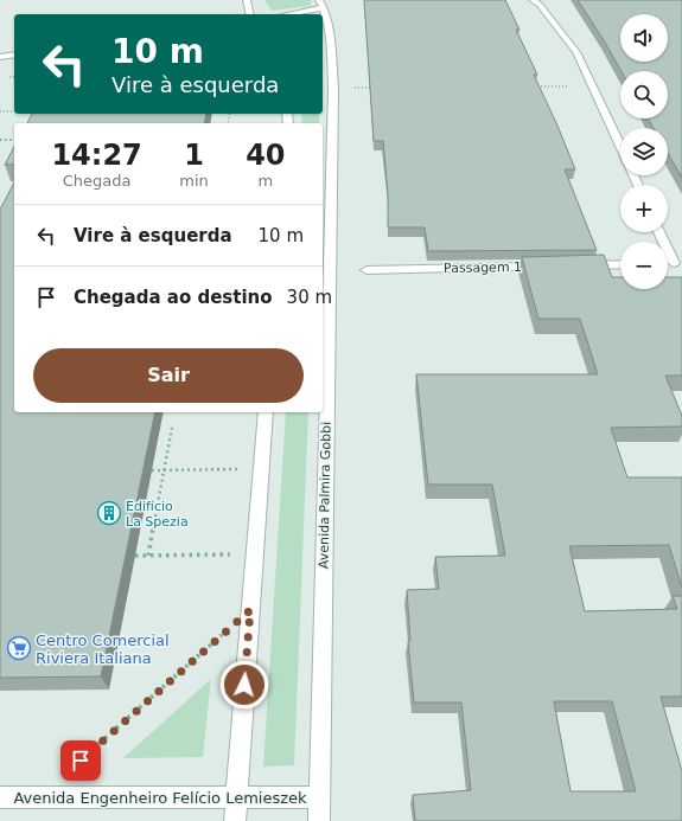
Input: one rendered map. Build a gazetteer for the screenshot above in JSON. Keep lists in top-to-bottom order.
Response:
{
  "streets": {
    "street": ["Passagem 1", "Avenida Palmira Gobbi", "Avenida Engenheiro Felício Lemieszek"]
  },
  "crossings": [
    ["Avenida Palmira Gobbi", "Avenida Engenheiro Felício Lemieszek"]
  ],
  "places": {
    "building": ["Edifício La Spezia"],
    "supermarket": ["Centro Comercial Riviera Italiana"]
  },
  "page": {
    "map_buttons": ["+", "−"],
    "turn": ["10 m", "Vire à esquerda"],
    "eta": [
      "14:27",
      "Chegada",
      "1",
      "min",
      "40",
      "m"
    ],
    "list": [
      {
        "name": "Vire à esquerda",
        "value": "10 m"
      },
      {
        "name": "Chegada ao destino",
        "value": "30 m"
      }
    ],
    "buttons": "Sair"
  }
}
